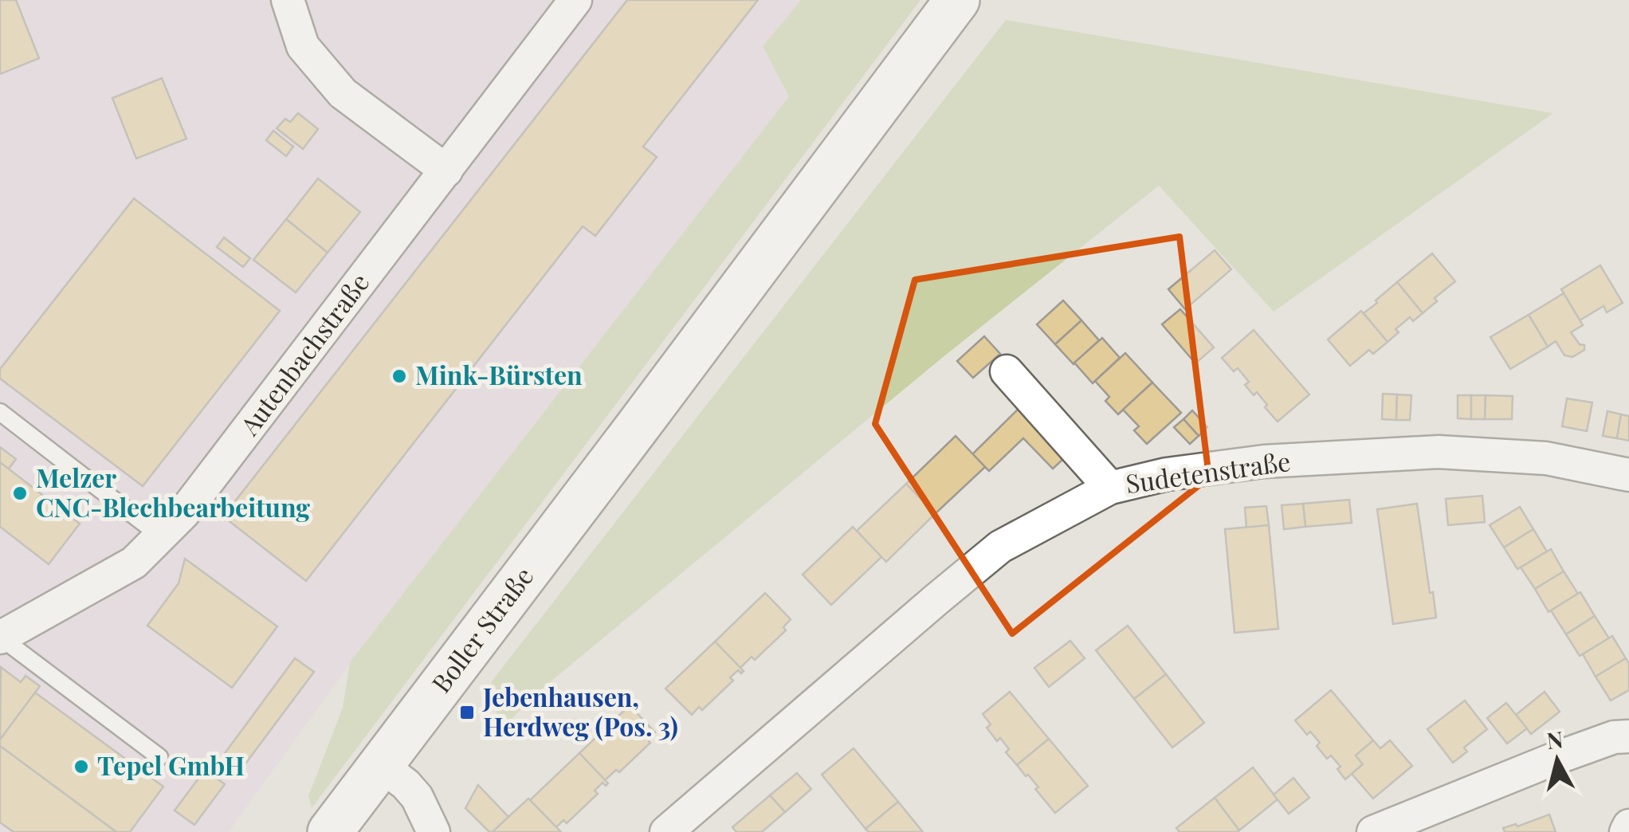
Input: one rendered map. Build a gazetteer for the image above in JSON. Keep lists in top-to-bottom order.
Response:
{
  "streets": {
    "main road": ["Boller Straße"],
    "street": ["Autenbachstraße", "Sudetenstraße"]
  },
  "places": {
    "other": ["Mink-Bürsten", "Melzer CNC-Blechbearbeitung", "Tepel GmbH"],
    "transit": ["Jebenhausen, Herdweg (Pos. 3)"]
  },
  "north": "top"
}
